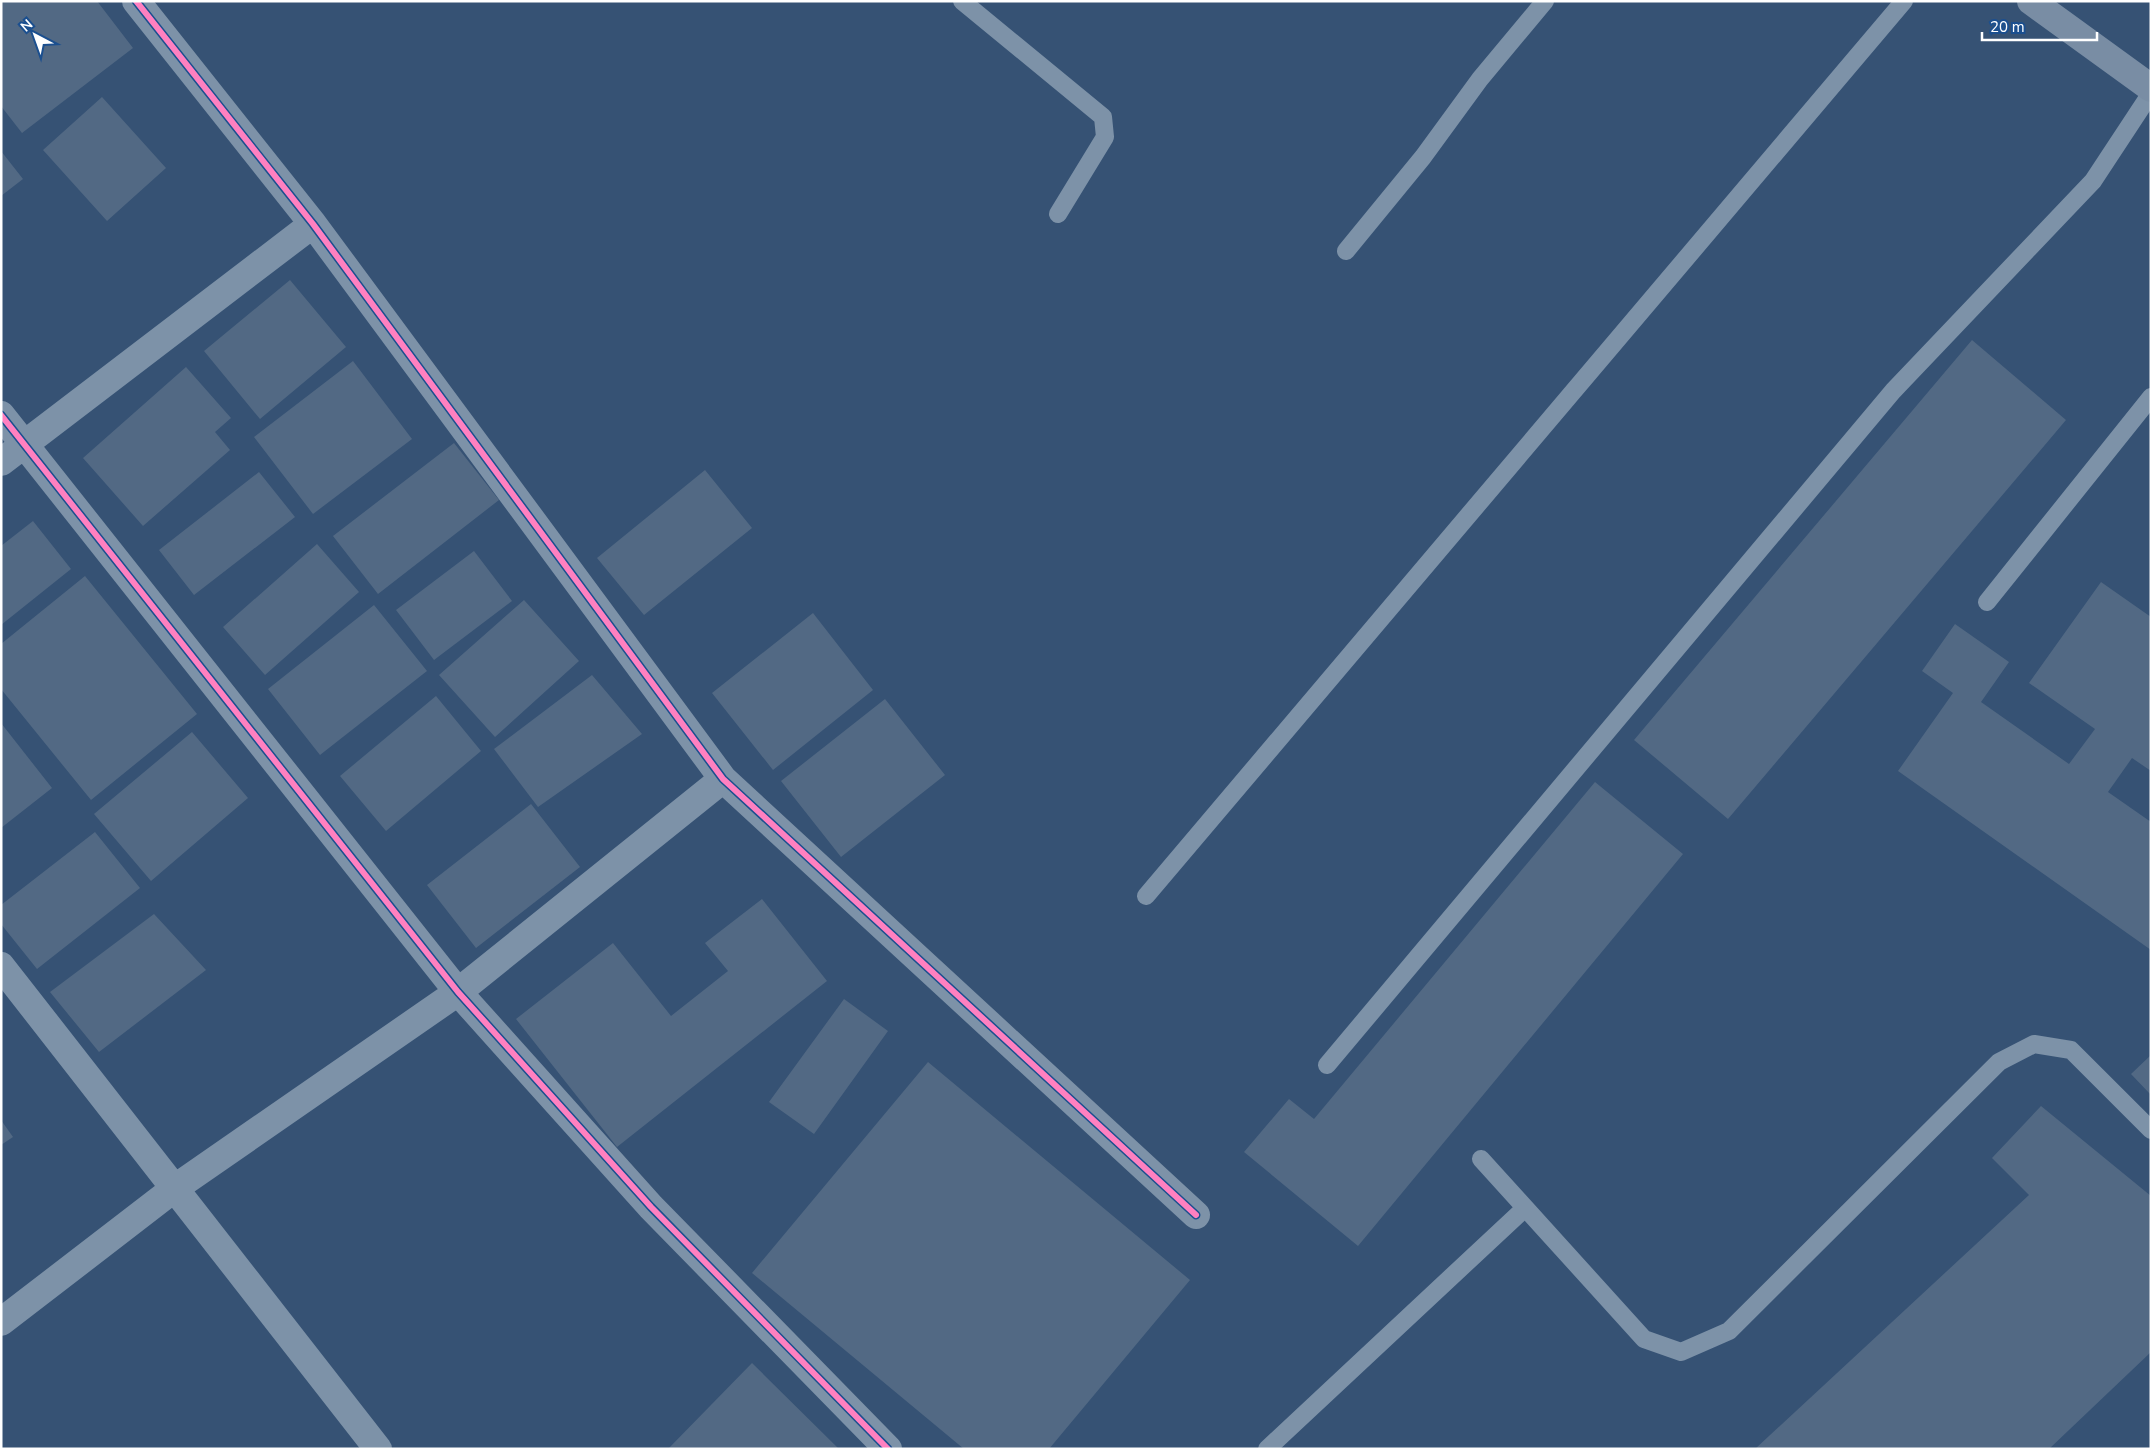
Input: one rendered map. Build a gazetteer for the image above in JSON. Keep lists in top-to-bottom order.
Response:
{
  "scale_bar": "20 m",
  "north": "top left"
}
